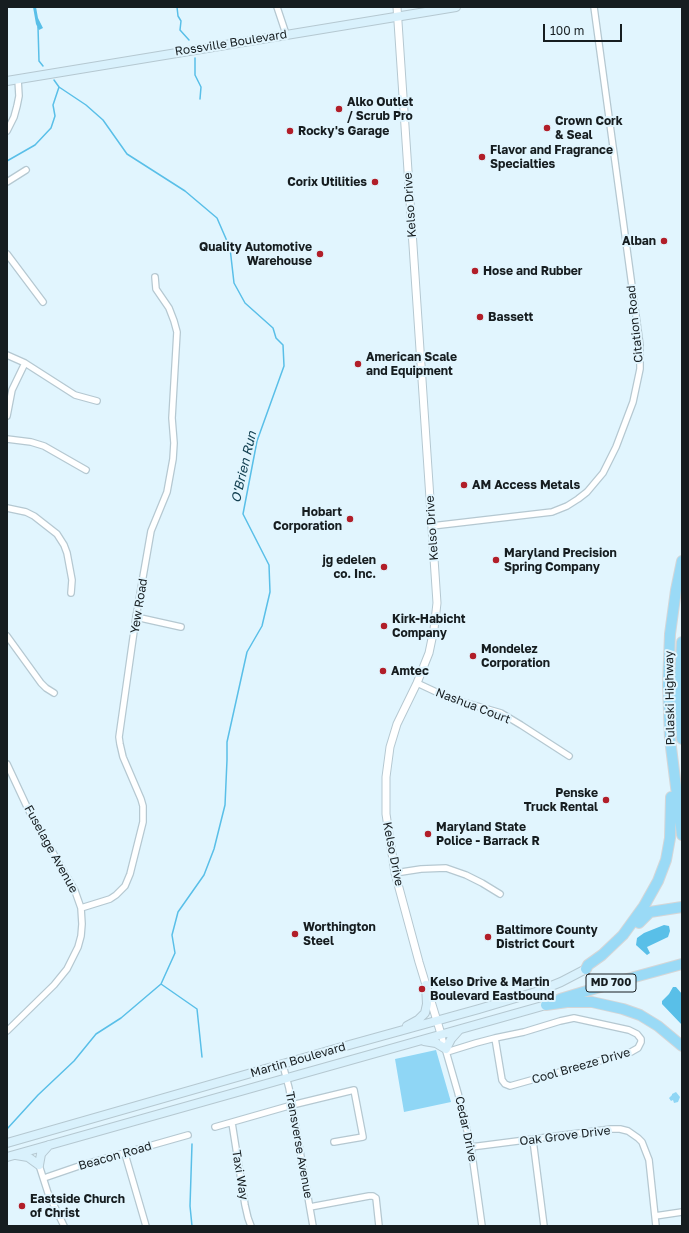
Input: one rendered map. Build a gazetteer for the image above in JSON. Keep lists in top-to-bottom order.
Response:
{
  "streets": {
    "highway": ["Pulaski Highway", "MD 700"],
    "main road": ["Rossville Boulevard", "Martin Boulevard"],
    "street": [
      "Kelso Drive",
      "Citation Road",
      "Yew Road",
      "Nashua Court",
      "Fuselage Avenue",
      "Cool Breeze Drive",
      "Cedar Drive",
      "Oak Grove Drive",
      "Transverse Avenue",
      "Beacon Road",
      "Taxi Way"
    ]
  },
  "crossings": [
    ["Rossville Boulevard", "Kelso Drive"],
    ["Kelso Drive", "Citation Road"],
    ["Kelso Drive", "Nashua Court"],
    ["Kelso Drive", "Martin Boulevard"],
    ["Kelso Drive", "Cedar Drive"],
    ["Yew Road", "Fuselage Avenue"],
    ["MD 700", "Martin Boulevard"],
    ["Martin Boulevard", "Cedar Drive"],
    ["Martin Boulevard", "Transverse Avenue"],
    ["Cool Breeze Drive", "Cedar Drive"],
    ["Cedar Drive", "Oak Grove Drive"]
  ],
  "water": ["O'Brien Run"],
  "places": [
    "Alko Outlet / Scrub Pro",
    "Crown Cork & Seal",
    "Rocky's Garage",
    "Flavor and Fragrance Specialties",
    "Corix Utilities",
    "Alban",
    "Quality Automotive Warehouse",
    "Hose and Rubber",
    "Bassett",
    "American Scale and Equipment",
    "AM Access Metals",
    "Hobart Corporation",
    "Maryland Precision Spring Company",
    "jg edelen co. Inc.",
    "Kirk-Habicht Company",
    "Mondelez Corporation",
    "Amtec",
    "Penske Truck Rental",
    "Maryland State Police - Barrack R",
    "Worthington Steel",
    "Baltimore County District Court",
    "Kelso Drive & Martin Boulevard Eastbound",
    "Eastside Church of Christ"
  ],
  "scale_bar": "100 m"
}
